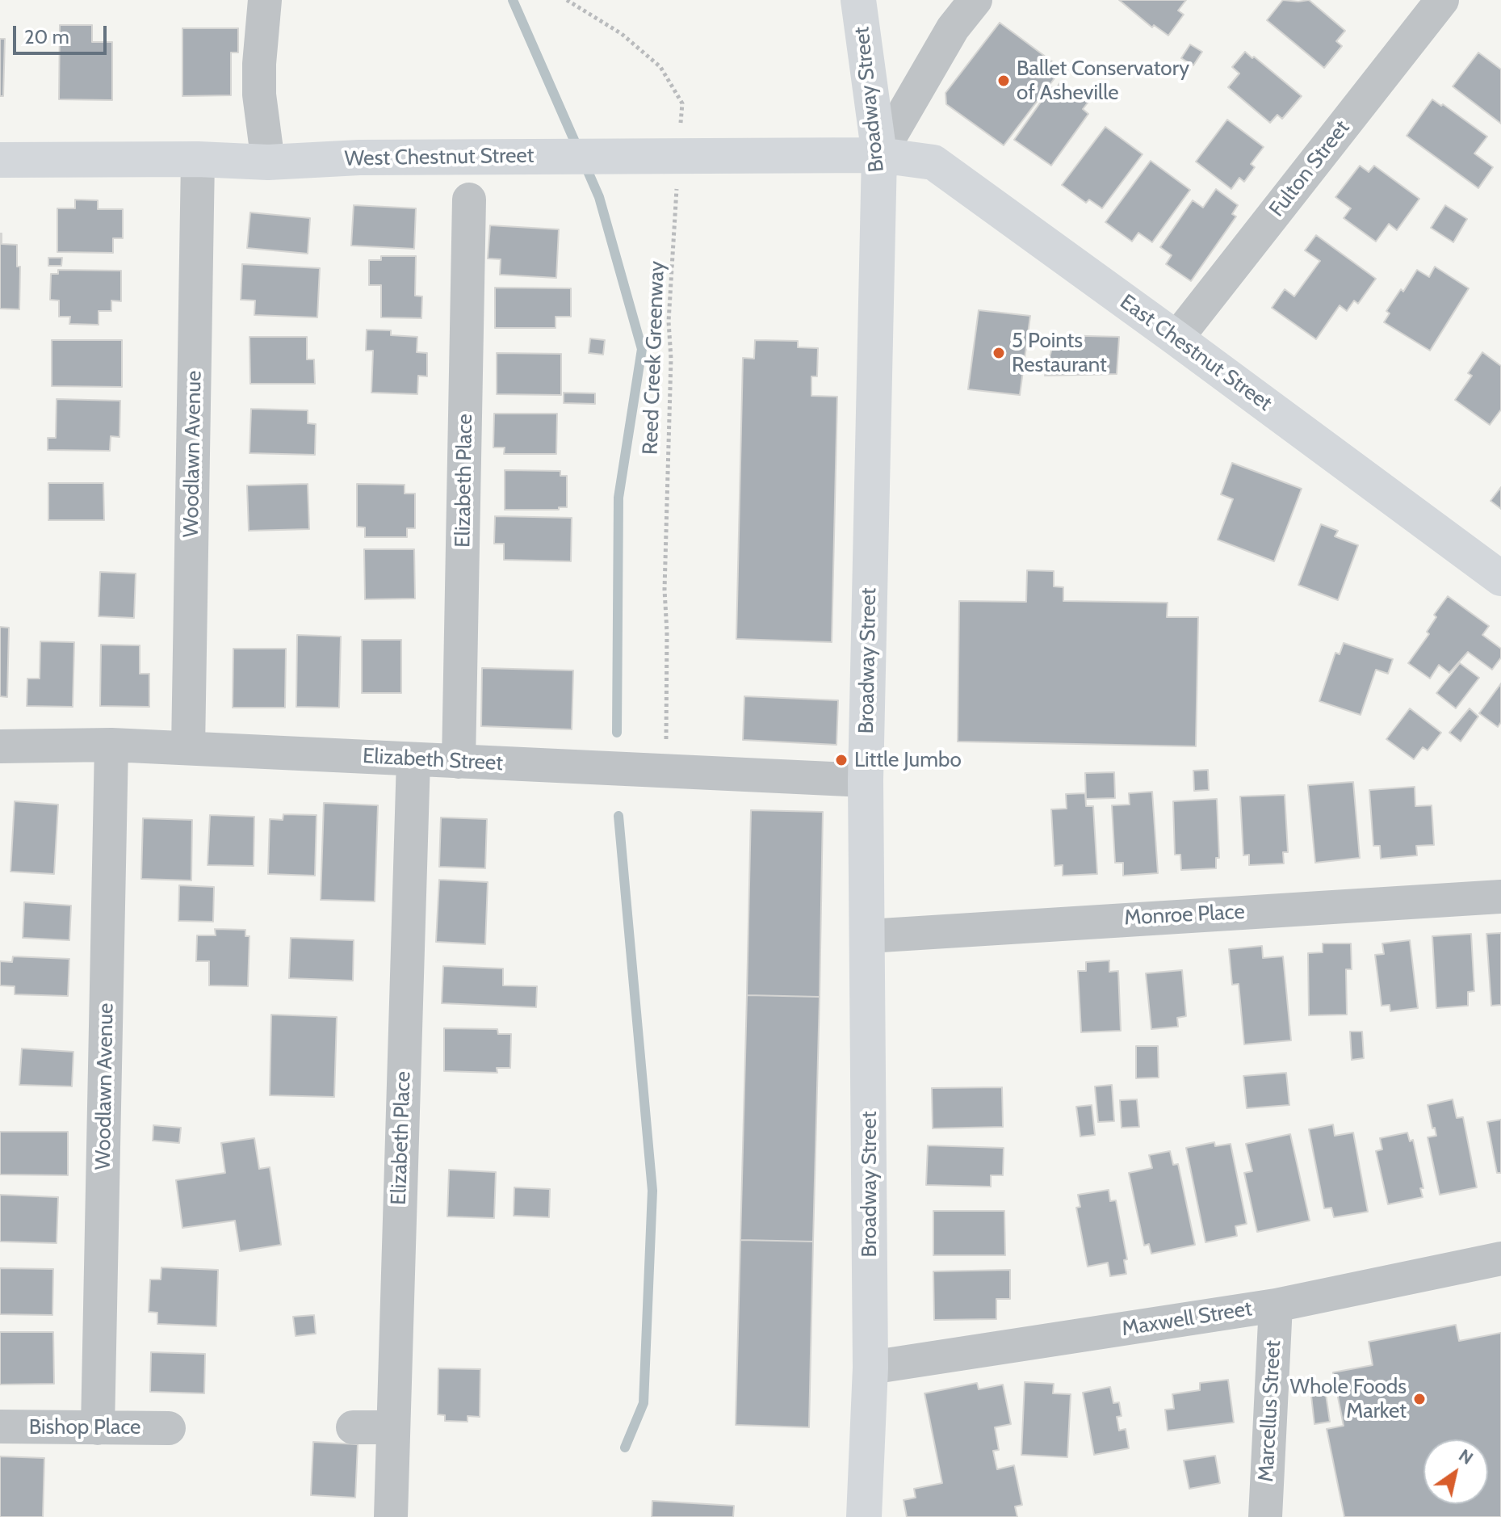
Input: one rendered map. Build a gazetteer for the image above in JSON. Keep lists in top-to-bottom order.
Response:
{
  "streets": {
    "street": [
      "Broadway Street",
      "West Chestnut Street",
      "Fulton Street",
      "East Chestnut Street",
      "Woodlawn Avenue",
      "Elizabeth Place",
      "Elizabeth Street",
      "Monroe Place",
      "Maxwell Street",
      "Marcellus Street",
      "Bishop Place"
    ],
    "path": ["Reed Creek Greenway"]
  },
  "crossings": [
    ["Broadway Street", "West Chestnut Street"],
    ["Broadway Street", "East Chestnut Street"],
    ["Broadway Street", "Elizabeth Street"],
    ["Broadway Street", "Monroe Place"],
    ["Broadway Street", "Maxwell Street"],
    ["West Chestnut Street", "East Chestnut Street"],
    ["West Chestnut Street", "Woodlawn Avenue"],
    ["Fulton Street", "East Chestnut Street"],
    ["Reed Creek Greenway", "Elizabeth Street"],
    ["Woodlawn Avenue", "Elizabeth Street"],
    ["Woodlawn Avenue", "Bishop Place"],
    ["Elizabeth Place", "Elizabeth Street"],
    ["Maxwell Street", "Marcellus Street"]
  ],
  "places": [
    "Ballet Conservatory of Asheville",
    "5 Points Restaurant",
    "Little Jumbo",
    "Whole Foods Market"
  ],
  "scale_bar": "20 m",
  "north": "top right"
}
